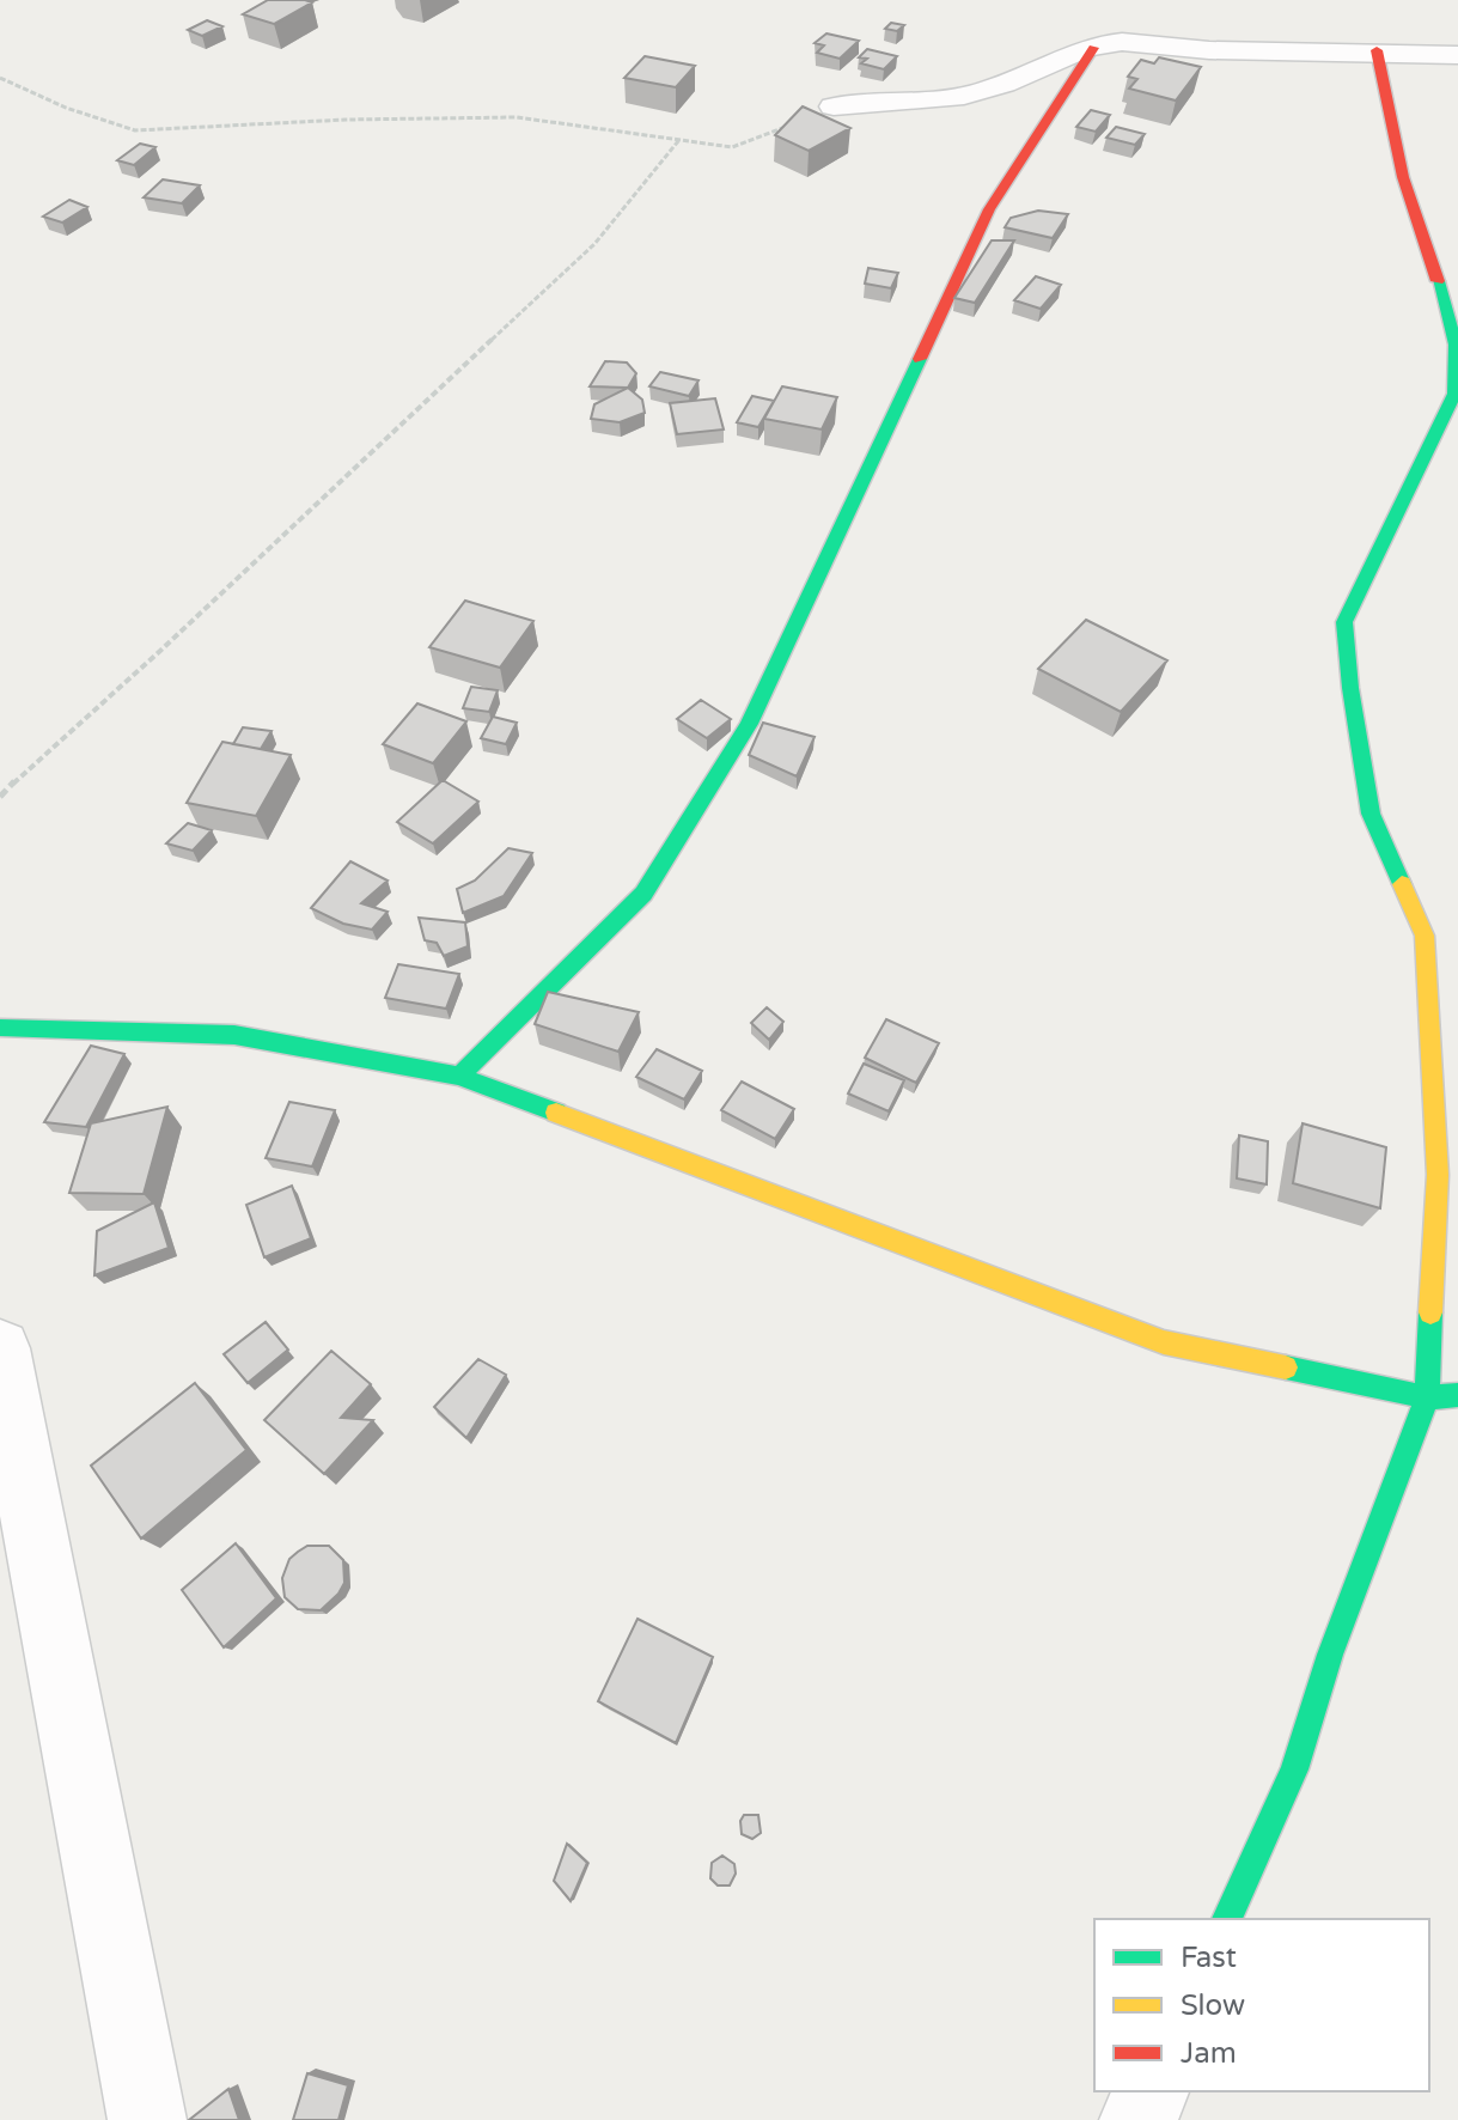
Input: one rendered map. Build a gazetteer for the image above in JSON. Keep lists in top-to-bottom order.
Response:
{
  "legend": ["Fast", "Slow", "Jam"]
}
